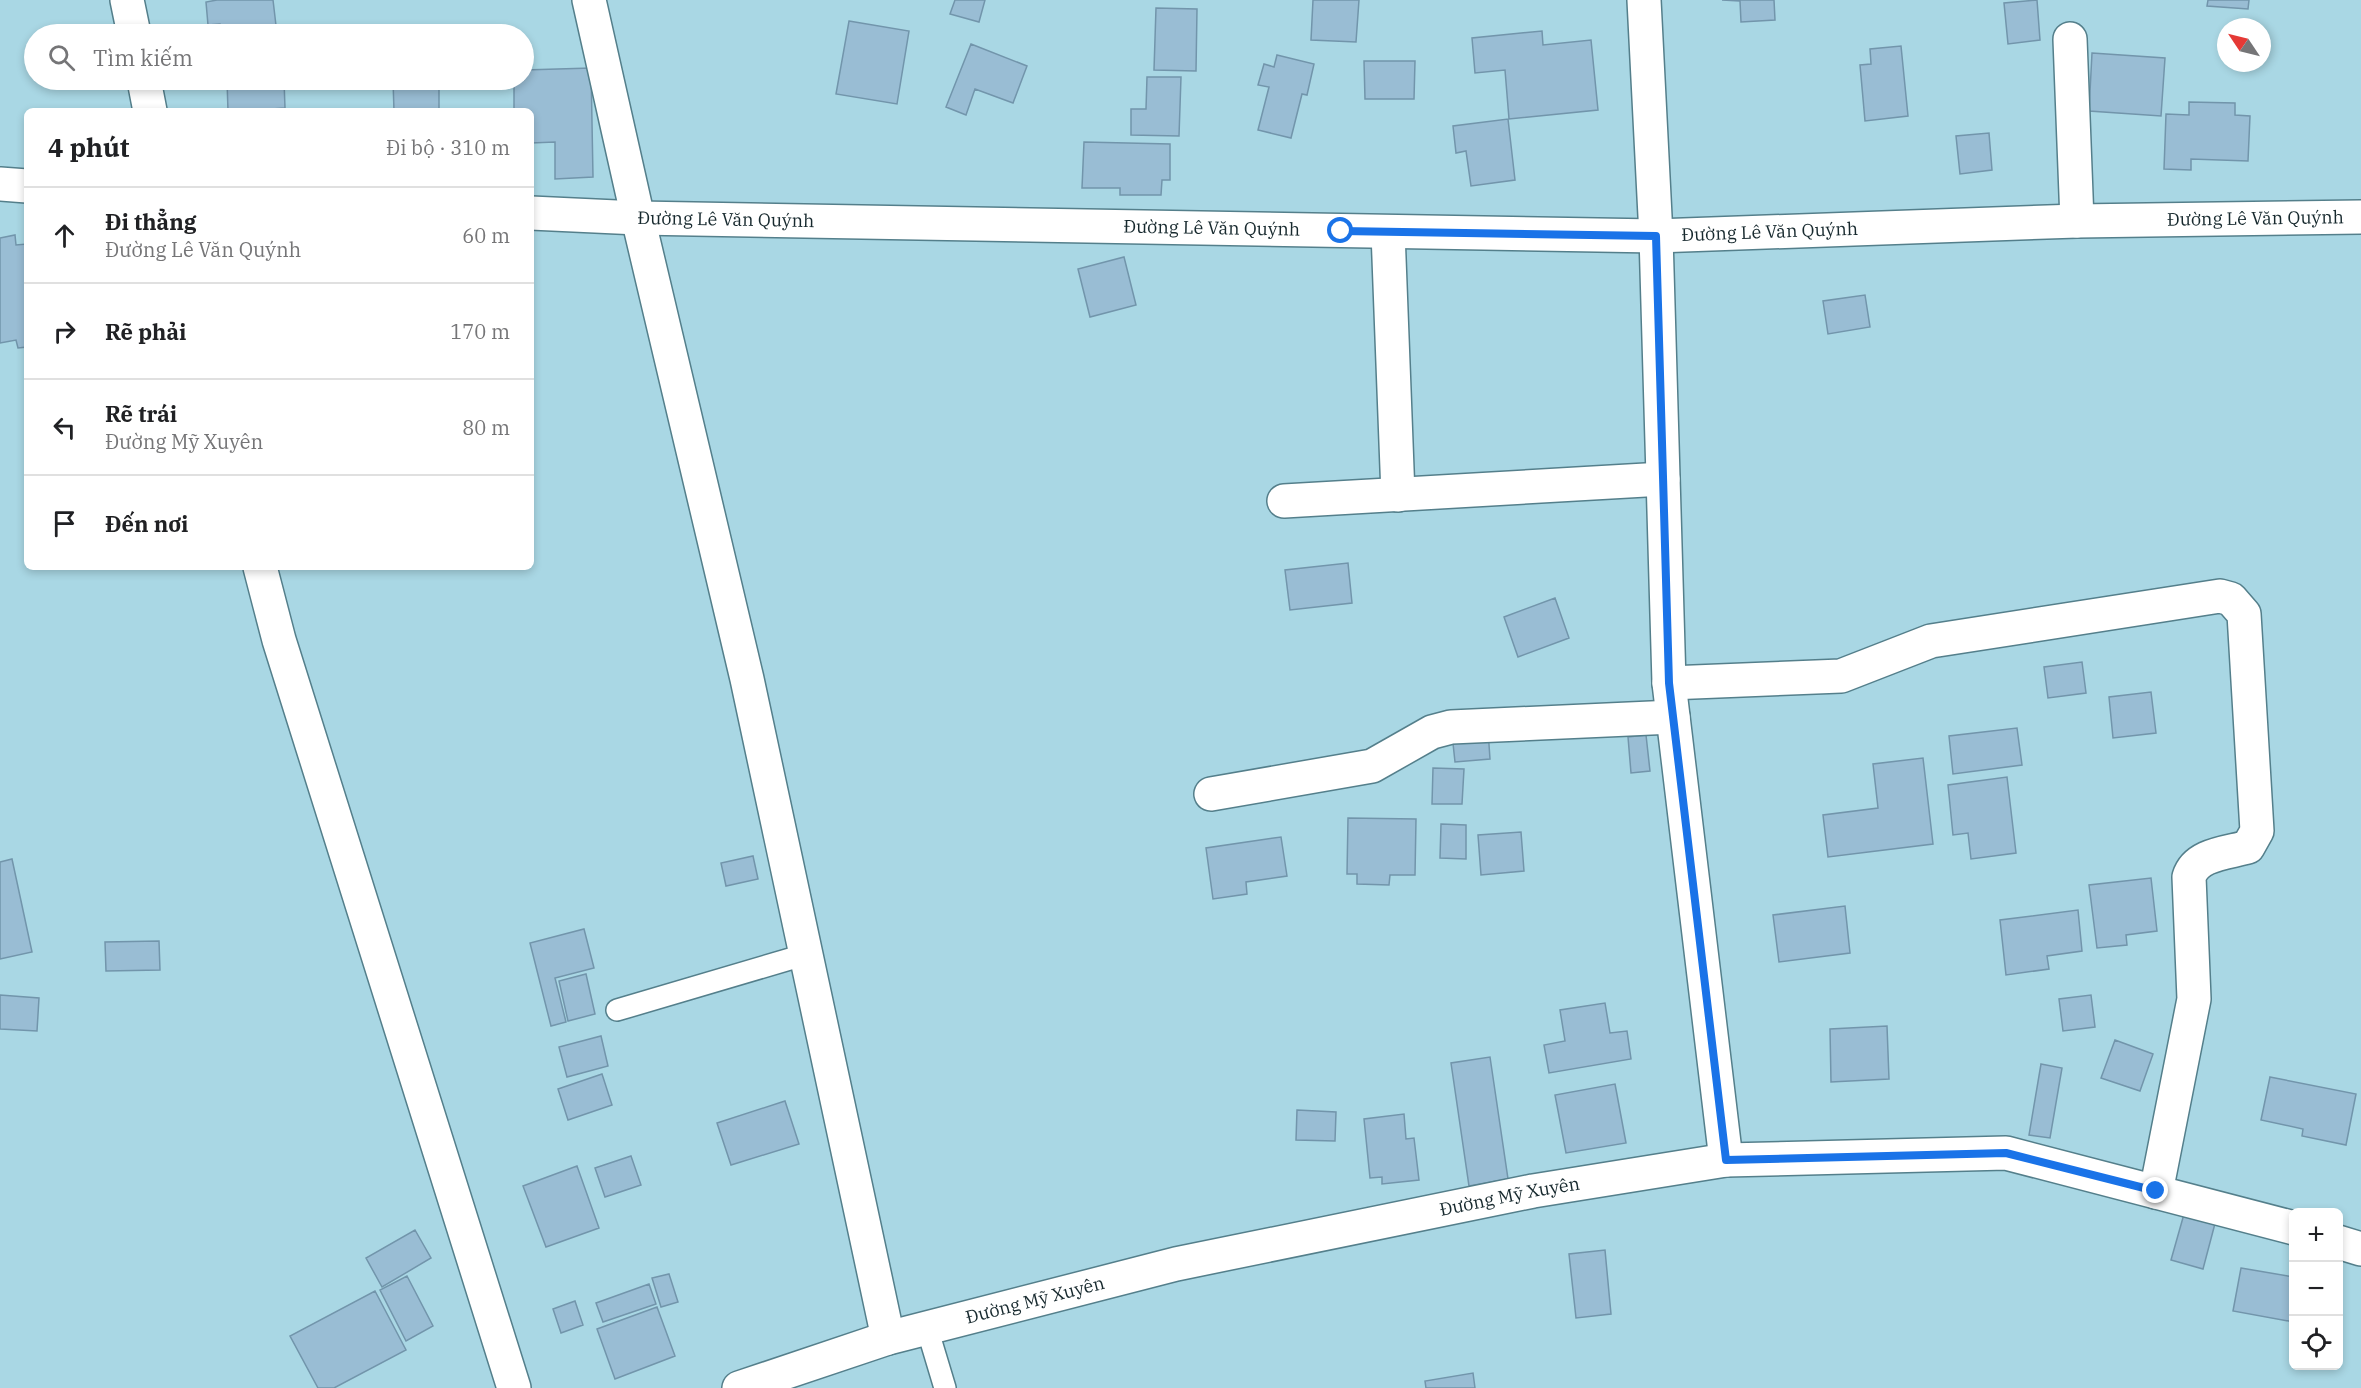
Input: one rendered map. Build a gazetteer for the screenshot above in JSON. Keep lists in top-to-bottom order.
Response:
{
  "streets": {
    "street": ["Đường Lê Văn Quýnh", "Đường Mỹ Xuyên"]
  },
  "north": "top left",
  "page": {
    "search": "Tìm kiếm",
    "heading": ["4 phút", "Đi bộ · 310 m"],
    "list": [
      ["Đi thẳng", "Đường Lê Văn Quýnh", "60 m"],
      ["Rẽ phải", "170 m"],
      ["Rẽ trái", "Đường Mỹ Xuyên", "80 m"],
      "Đến nơi"
    ],
    "map_buttons": ["+", "−"]
  }
}
